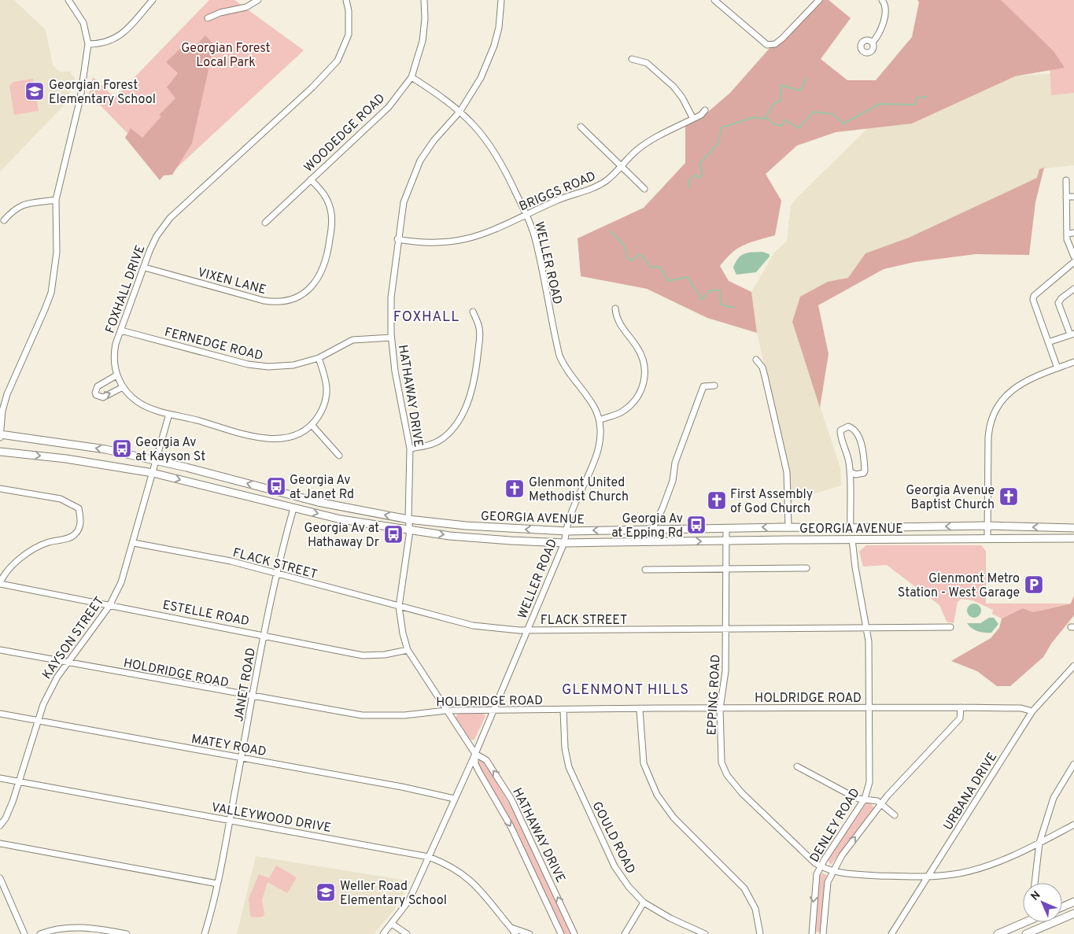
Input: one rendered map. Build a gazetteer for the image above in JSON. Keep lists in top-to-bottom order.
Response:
{
  "streets": {
    "main road": ["GEORGIA AVENUE"],
    "street": [
      "WOODEDGE ROAD",
      "BRIGGS ROAD",
      "WELLER ROAD",
      "VIXEN LANE",
      "FOXHALL DRIVE",
      "FERNEDGE ROAD",
      "HATHAWAY DRIVE",
      "FLACK STREET",
      "ESTELLE ROAD",
      "KAYSON STREET",
      "HOLDRIDGE ROAD",
      "JANET ROAD",
      "EPPING ROAD",
      "MATEY ROAD",
      "URBANA DRIVE",
      "VALLEYWOOD DRIVE",
      "DENLEY ROAD",
      "GOULD ROAD"
    ]
  },
  "crossings": [
    ["WOODEDGE ROAD", "WELLER ROAD"],
    ["WOODEDGE ROAD", "VIXEN LANE"],
    ["BRIGGS ROAD", "WELLER ROAD"],
    ["BRIGGS ROAD", "HATHAWAY DRIVE"],
    ["WELLER ROAD", "HATHAWAY DRIVE"],
    ["WELLER ROAD", "GEORGIA AVENUE"],
    ["WELLER ROAD", "FLACK STREET"],
    ["WELLER ROAD", "HOLDRIDGE ROAD"],
    ["WELLER ROAD", "MATEY ROAD"],
    ["WELLER ROAD", "VALLEYWOOD DRIVE"],
    ["VIXEN LANE", "FOXHALL DRIVE"],
    ["FOXHALL DRIVE", "FERNEDGE ROAD"],
    ["FOXHALL DRIVE", "KAYSON STREET"],
    ["FERNEDGE ROAD", "HATHAWAY DRIVE"],
    ["HATHAWAY DRIVE", "GEORGIA AVENUE"],
    ["HATHAWAY DRIVE", "FLACK STREET"],
    ["HATHAWAY DRIVE", "ESTELLE ROAD"],
    ["HATHAWAY DRIVE", "HOLDRIDGE ROAD"],
    ["GEORGIA AVENUE", "KAYSON STREET"],
    ["GEORGIA AVENUE", "JANET ROAD"],
    ["GEORGIA AVENUE", "EPPING ROAD"],
    ["GEORGIA AVENUE", "DENLEY ROAD"],
    ["FLACK STREET", "KAYSON STREET"],
    ["FLACK STREET", "JANET ROAD"],
    ["FLACK STREET", "EPPING ROAD"],
    ["FLACK STREET", "DENLEY ROAD"],
    ["ESTELLE ROAD", "KAYSON STREET"],
    ["ESTELLE ROAD", "JANET ROAD"],
    ["KAYSON STREET", "HOLDRIDGE ROAD"],
    ["KAYSON STREET", "MATEY ROAD"],
    ["KAYSON STREET", "VALLEYWOOD DRIVE"],
    ["HOLDRIDGE ROAD", "JANET ROAD"],
    ["HOLDRIDGE ROAD", "EPPING ROAD"],
    ["HOLDRIDGE ROAD", "URBANA DRIVE"],
    ["HOLDRIDGE ROAD", "DENLEY ROAD"],
    ["HOLDRIDGE ROAD", "GOULD ROAD"],
    ["JANET ROAD", "MATEY ROAD"],
    ["JANET ROAD", "VALLEYWOOD DRIVE"],
    ["EPPING ROAD", "URBANA DRIVE"],
    ["EPPING ROAD", "DENLEY ROAD"]
  ],
  "districts": ["FOXHALL", "GLENMONT HILLS"],
  "parks": ["Georgian Forest Local Park"],
  "places": {
    "school or university": ["Georgian Forest Elementary School", "Weller Road Elementary School"],
    "bus stop": [
      "Georgia Av at Kayson St",
      "Georgia Av at Janet Rd",
      "Georgia Av at Epping Rd",
      "Georgia Av at Hathaway Dr"
    ],
    "church": ["Glenmont United Methodist Church", "Georgia Avenue Baptist Church", "First Assembly of God Church"],
    "parking": ["Glenmont Metro Station - West Garage"]
  },
  "north": "top left"
}
